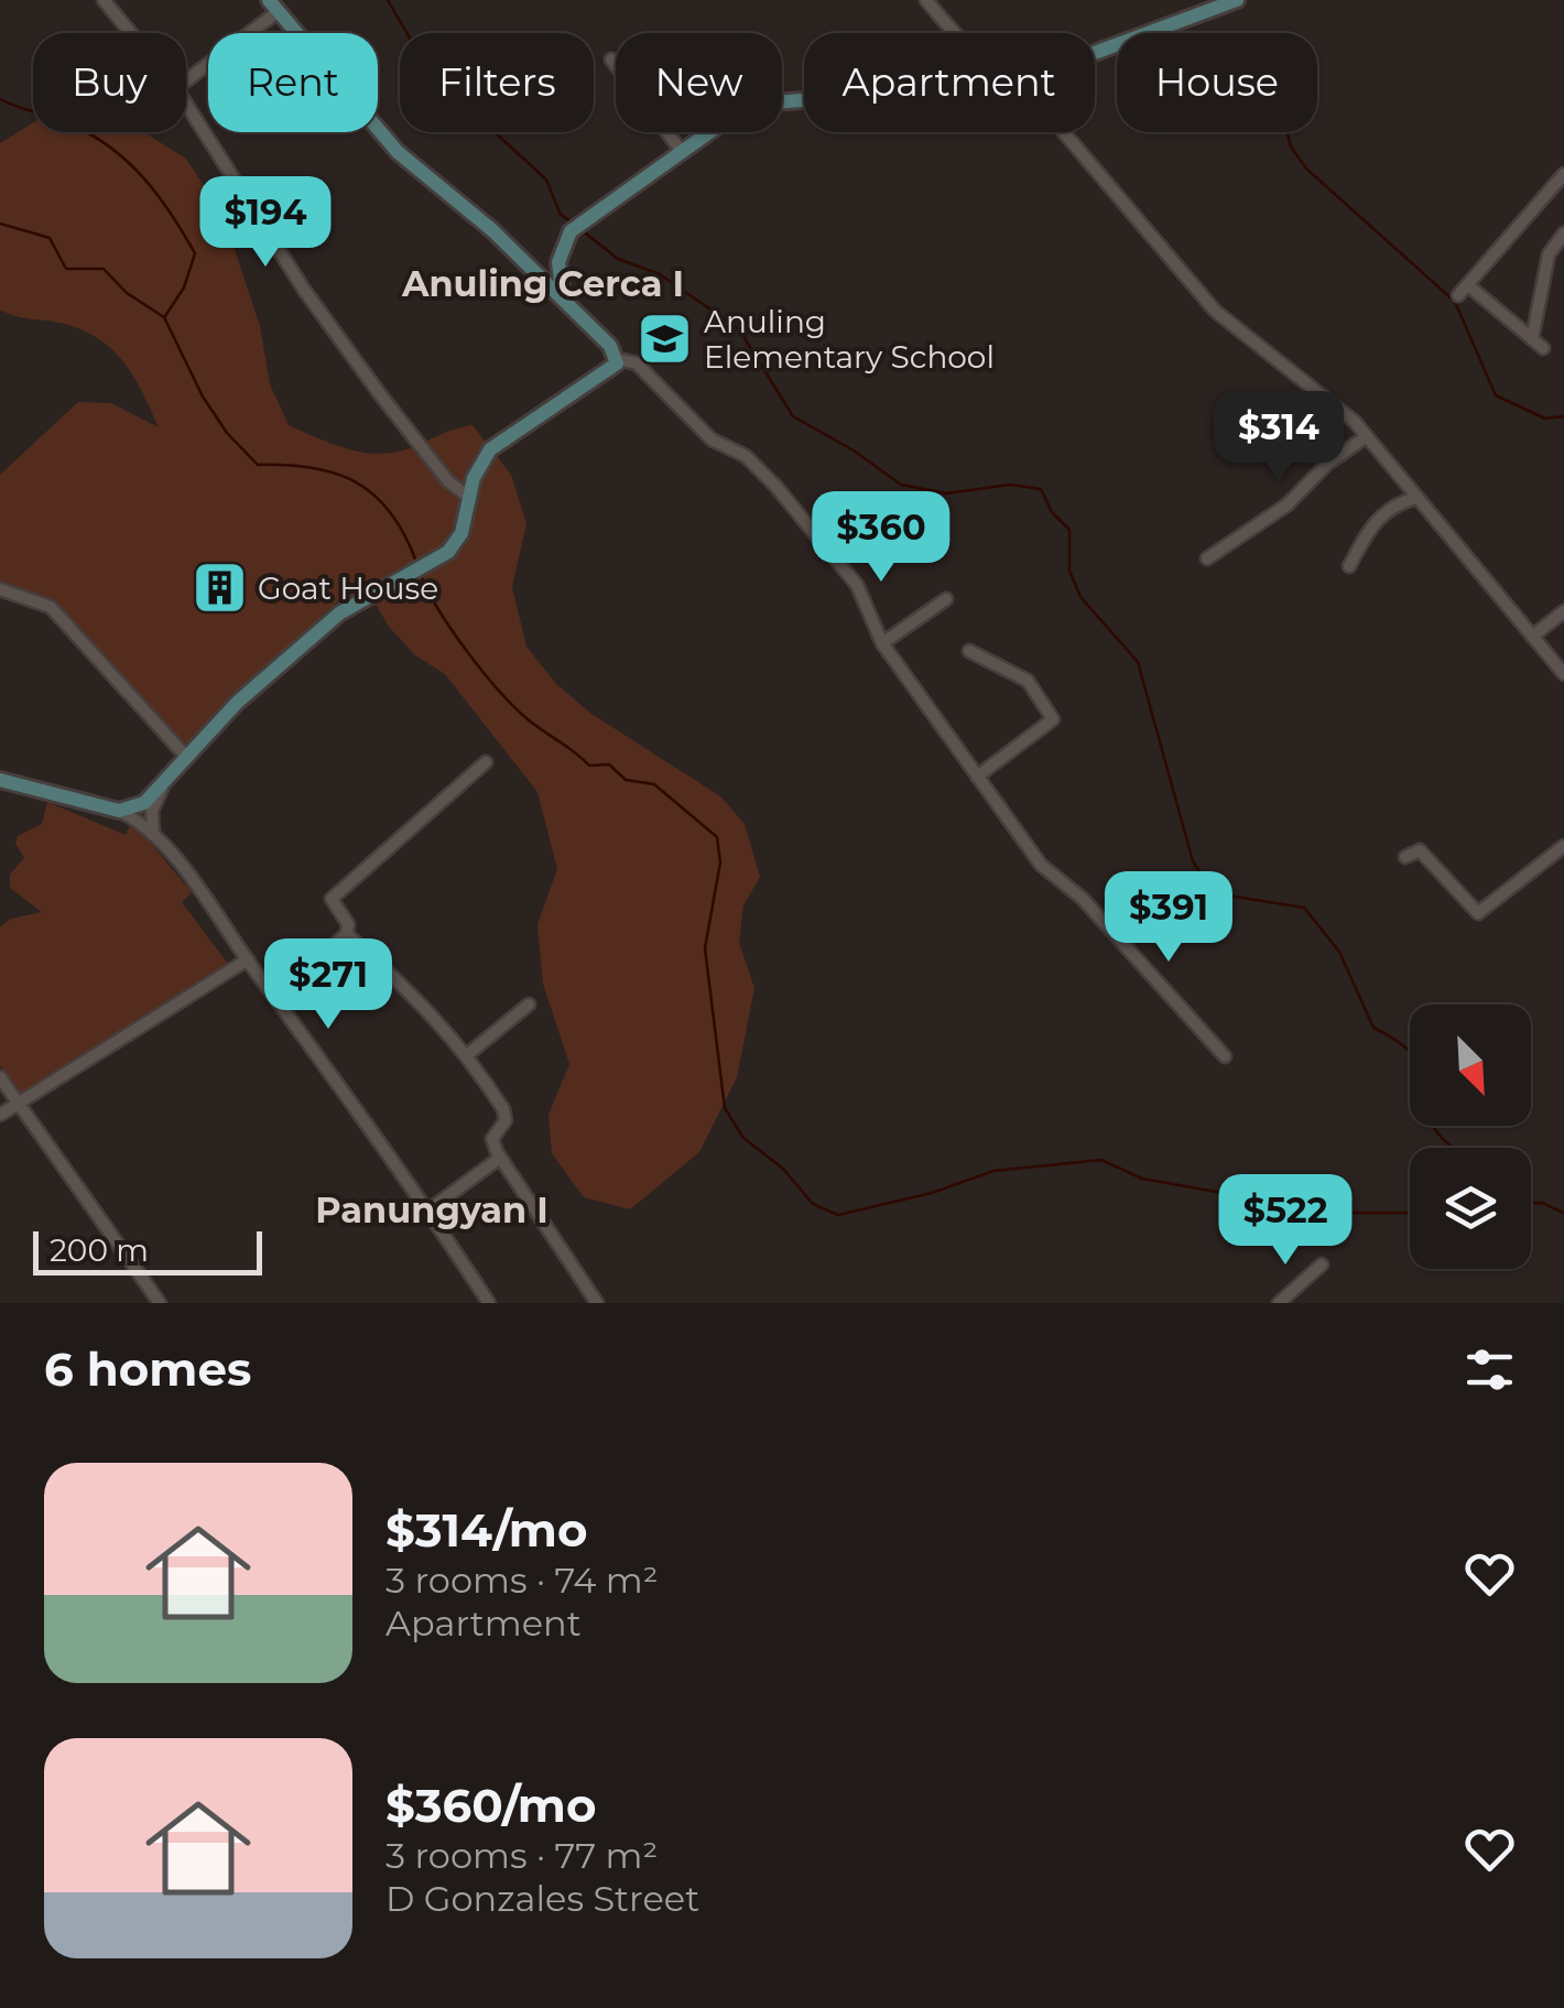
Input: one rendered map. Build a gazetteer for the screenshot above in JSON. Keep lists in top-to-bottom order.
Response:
{
  "districts": ["Anuling Cerca I", "Panungyan I"],
  "places": {
    "school or university": ["Anuling Elementary School"],
    "building": ["Goat House"]
  },
  "scale_bar": "200 m",
  "north": "bottom right",
  "page": {
    "chip": [
      "Buy",
      "Rent",
      "Filters",
      "New",
      "Apartment",
      "House"
    ],
    "price": [
      "$194",
      "$314",
      "$360",
      "$391",
      "$271",
      "$522"
    ],
    "scale": "200 m",
    "heading": "6 homes",
    "list": [
      {
        "name": "$314/mo",
        "note": "3 rooms · 74 m² · Apartment"
      },
      {
        "name": "$360/mo",
        "note": "3 rooms · 77 m² · D Gonzales Street"
      }
    ]
  }
}
